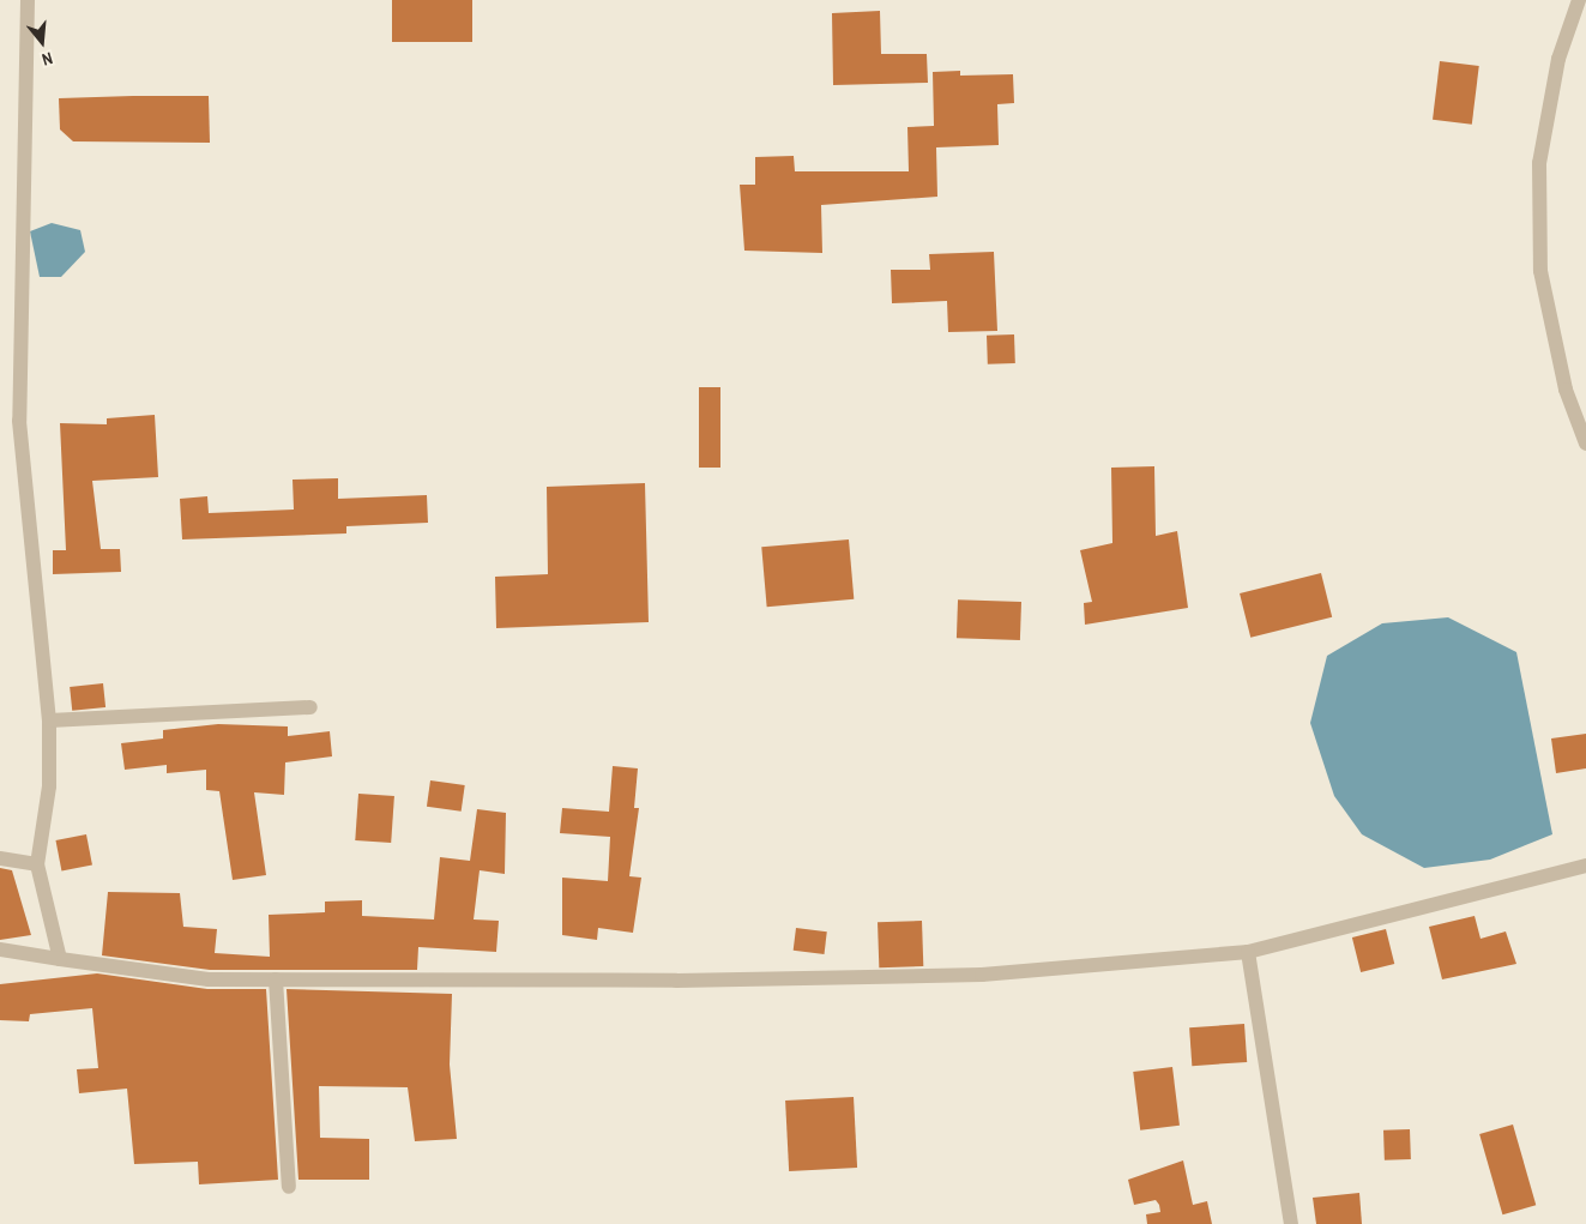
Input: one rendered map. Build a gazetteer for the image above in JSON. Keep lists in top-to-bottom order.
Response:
{
  "north": "bottom"
}
